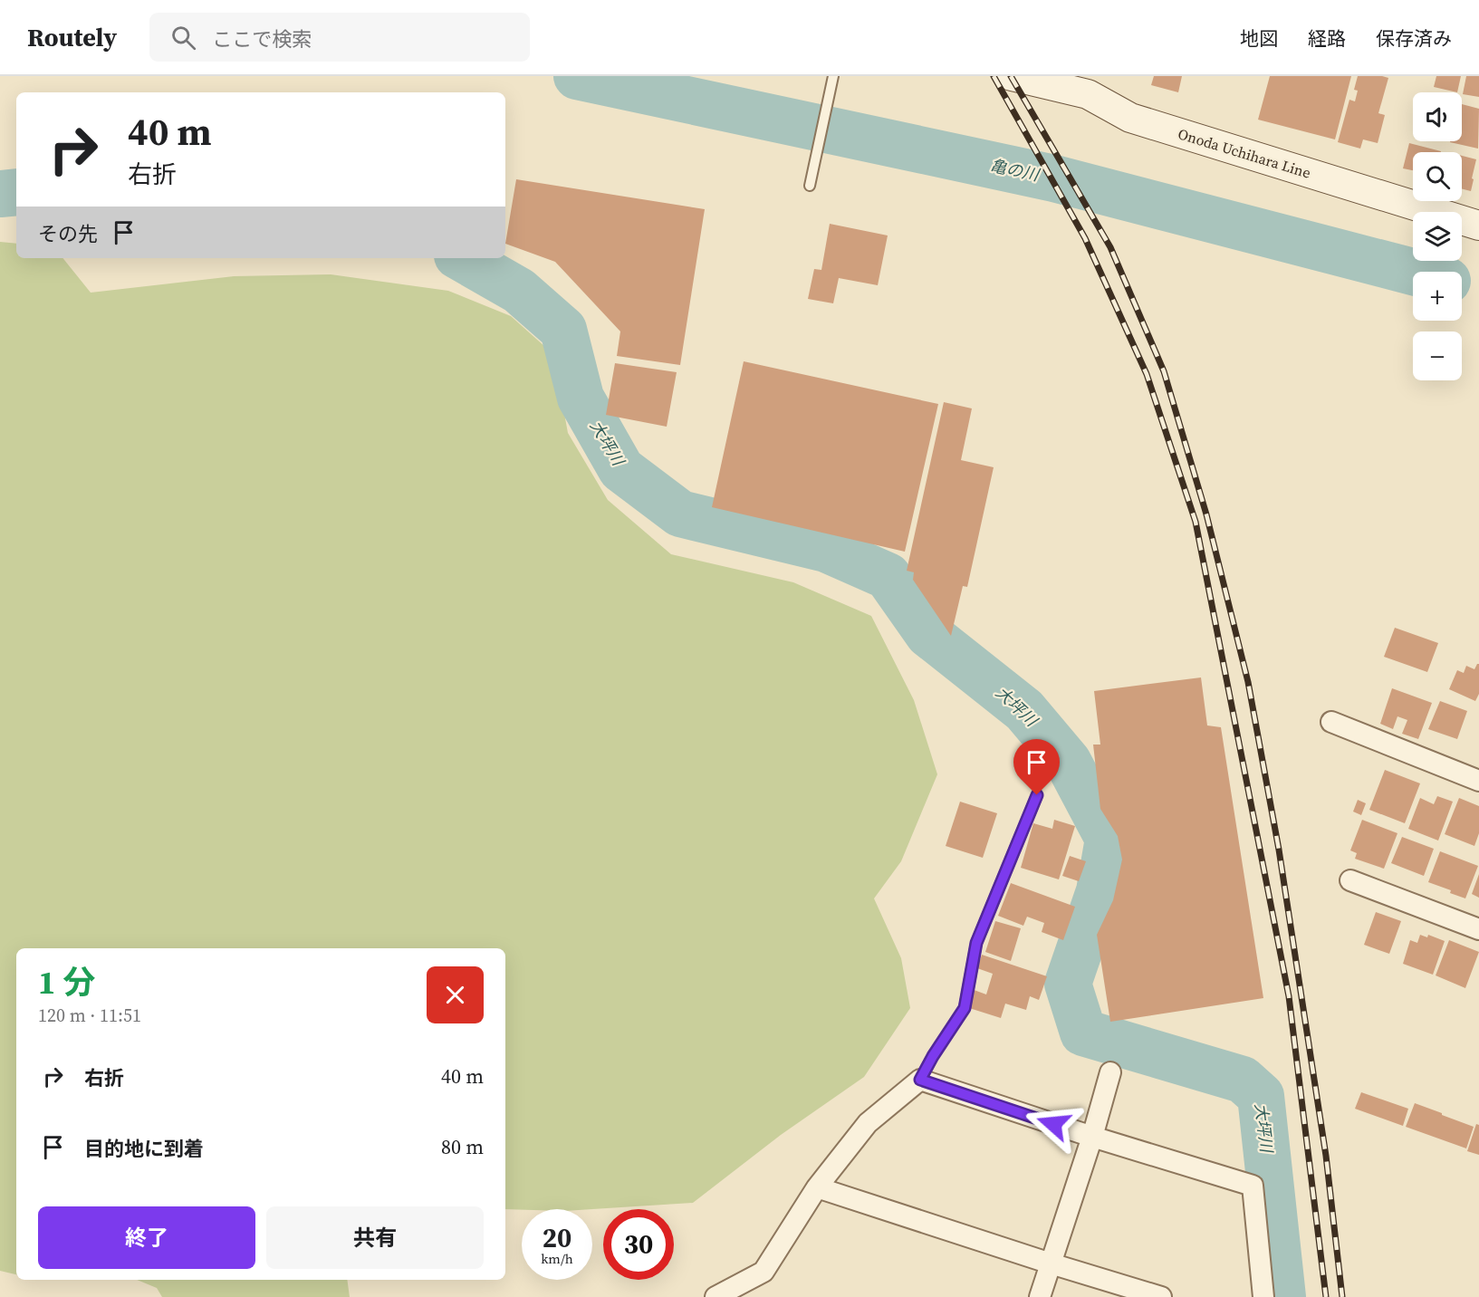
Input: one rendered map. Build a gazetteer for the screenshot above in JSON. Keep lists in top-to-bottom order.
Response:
{
  "streets": {
    "main road": ["Onoda Uchihara Line"]
  },
  "water": ["亀の川", "大坪川"],
  "page": {
    "header": "Routely",
    "search": "ここで検索",
    "nav": ["地図", "経路", "保存済み"],
    "map_buttons": ["+", "−"],
    "turn": ["40 m", "右折"],
    "then": "その先",
    "heading": ["1 分", "120 m · 11:51"],
    "list": [
      {
        "name": "右折",
        "value": "40 m"
      },
      {
        "name": "目的地に到着",
        "value": "80 m"
      }
    ],
    "buttons": ["終了", "共有"],
    "speed": "20 km/h",
    "limit": "30"
  }
}
